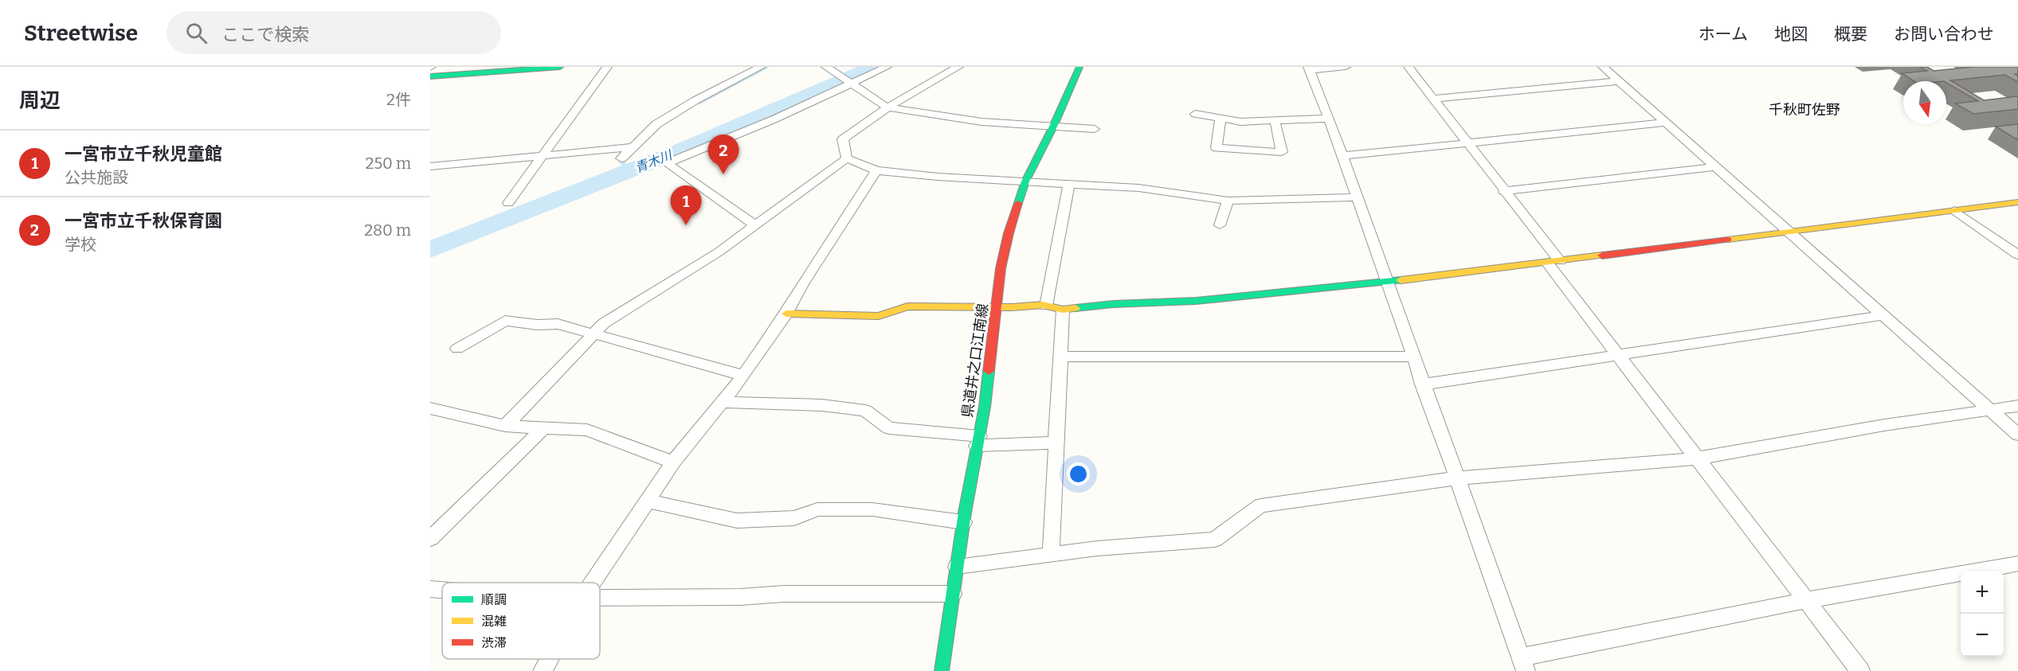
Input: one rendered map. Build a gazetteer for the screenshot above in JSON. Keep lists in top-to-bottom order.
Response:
{
  "streets": {
    "street": ["県道井之口江南線"]
  },
  "districts": ["千秋町佐野"],
  "water": ["青木川"],
  "legend": ["順調", "混雑", "渋滞"],
  "north": "bottom",
  "page": {
    "header": "Streetwise",
    "search": "ここで検索",
    "nav": [
      "ホーム",
      "地図",
      "概要",
      "お問い合わせ"
    ],
    "heading": ["周辺", "2件"],
    "list": [
      {
        "mark": "1",
        "name": "一宮市立千秋児童館",
        "note": "公共施設",
        "value": "250 m"
      },
      {
        "mark": "2",
        "name": "一宮市立千秋保育園",
        "note": "学校",
        "value": "280 m"
      }
    ],
    "pins": ["2", "1"],
    "map_buttons": ["+", "−"]
  }
}
